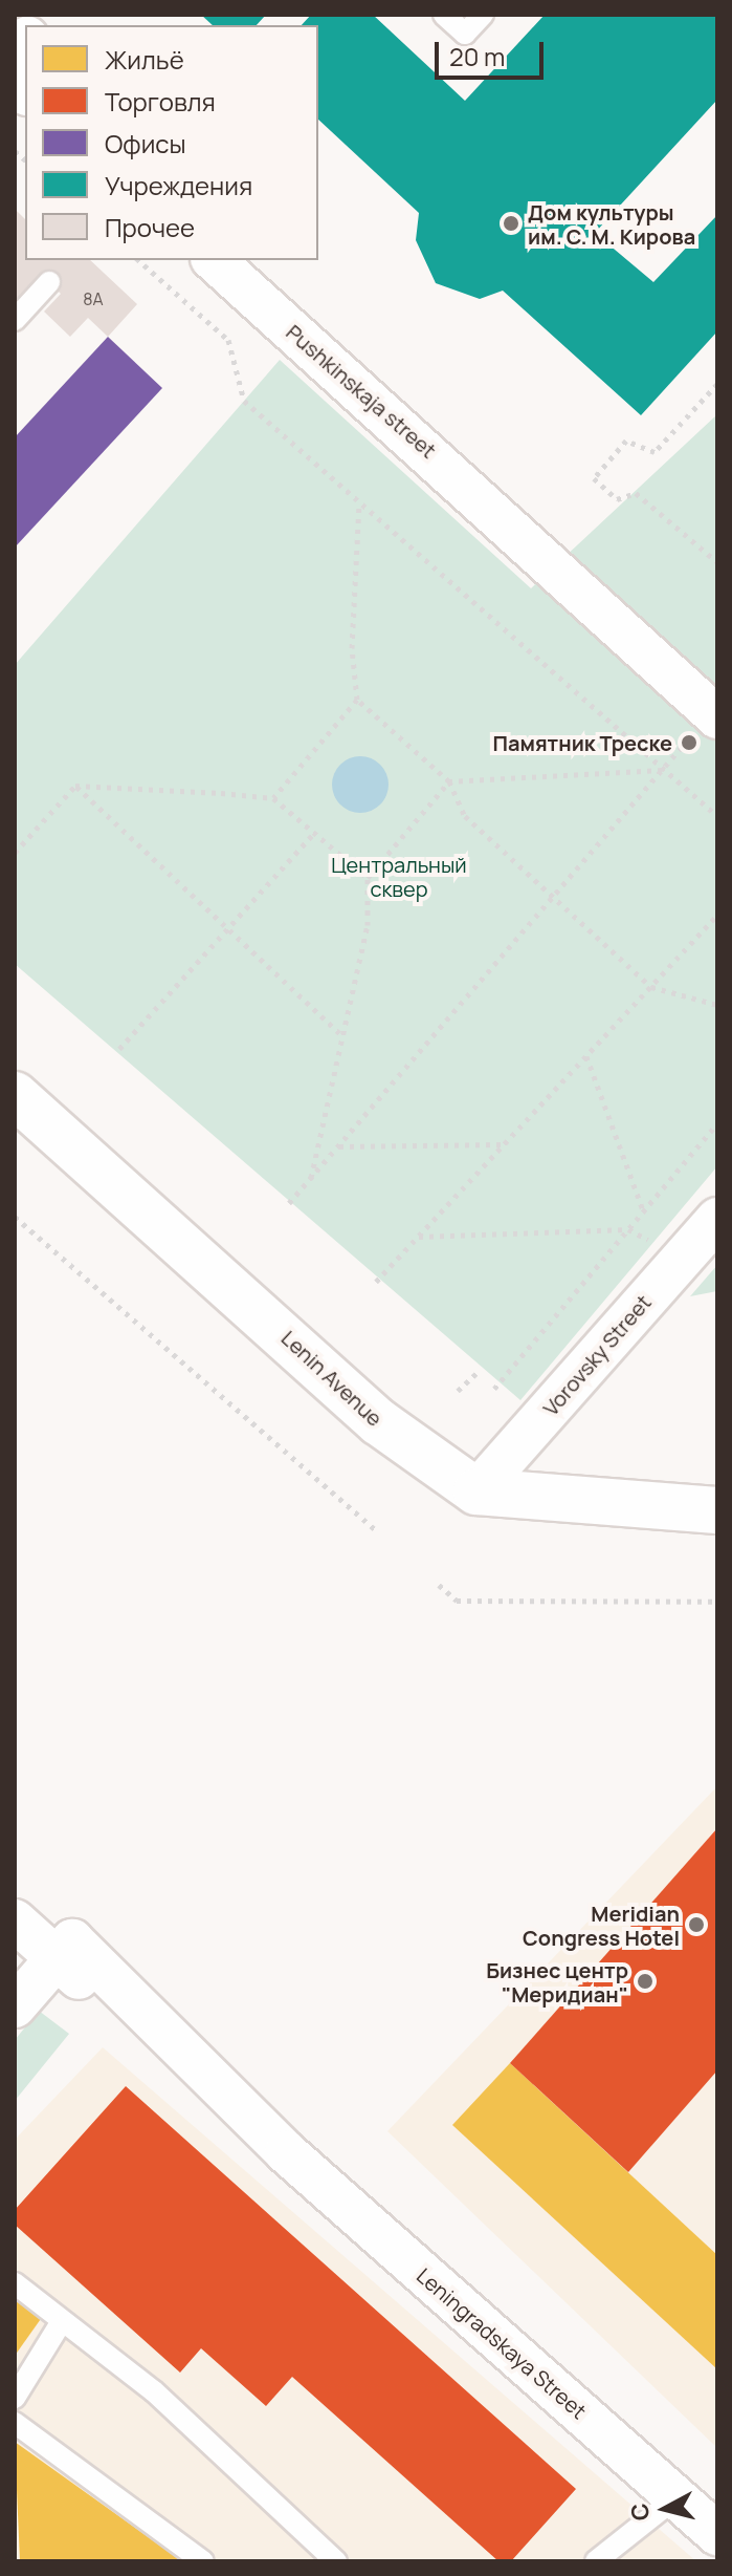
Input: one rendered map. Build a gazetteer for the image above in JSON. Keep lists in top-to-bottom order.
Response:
{
  "streets": {
    "main road": ["Lenin Avenue"],
    "street": ["Pushkinskaja street", "Vorovsky Street", "Leningradskaya Street"]
  },
  "crossings": [
    ["Vorovsky Street", "Lenin Avenue"]
  ],
  "parks": ["Центральный сквер"],
  "places": [
    "Дом культуры им. С. М. Кирова",
    "Памятник Треске",
    "Meridian Congress Hotel",
    "Бизнес центр \"Меридиан\""
  ],
  "house_numbers": ["8А"],
  "legend": [
    "Жильё",
    "Торговля",
    "Офисы",
    "Учреждения",
    "Прочее"
  ],
  "scale_bar": "20 m",
  "north": "left"
}
